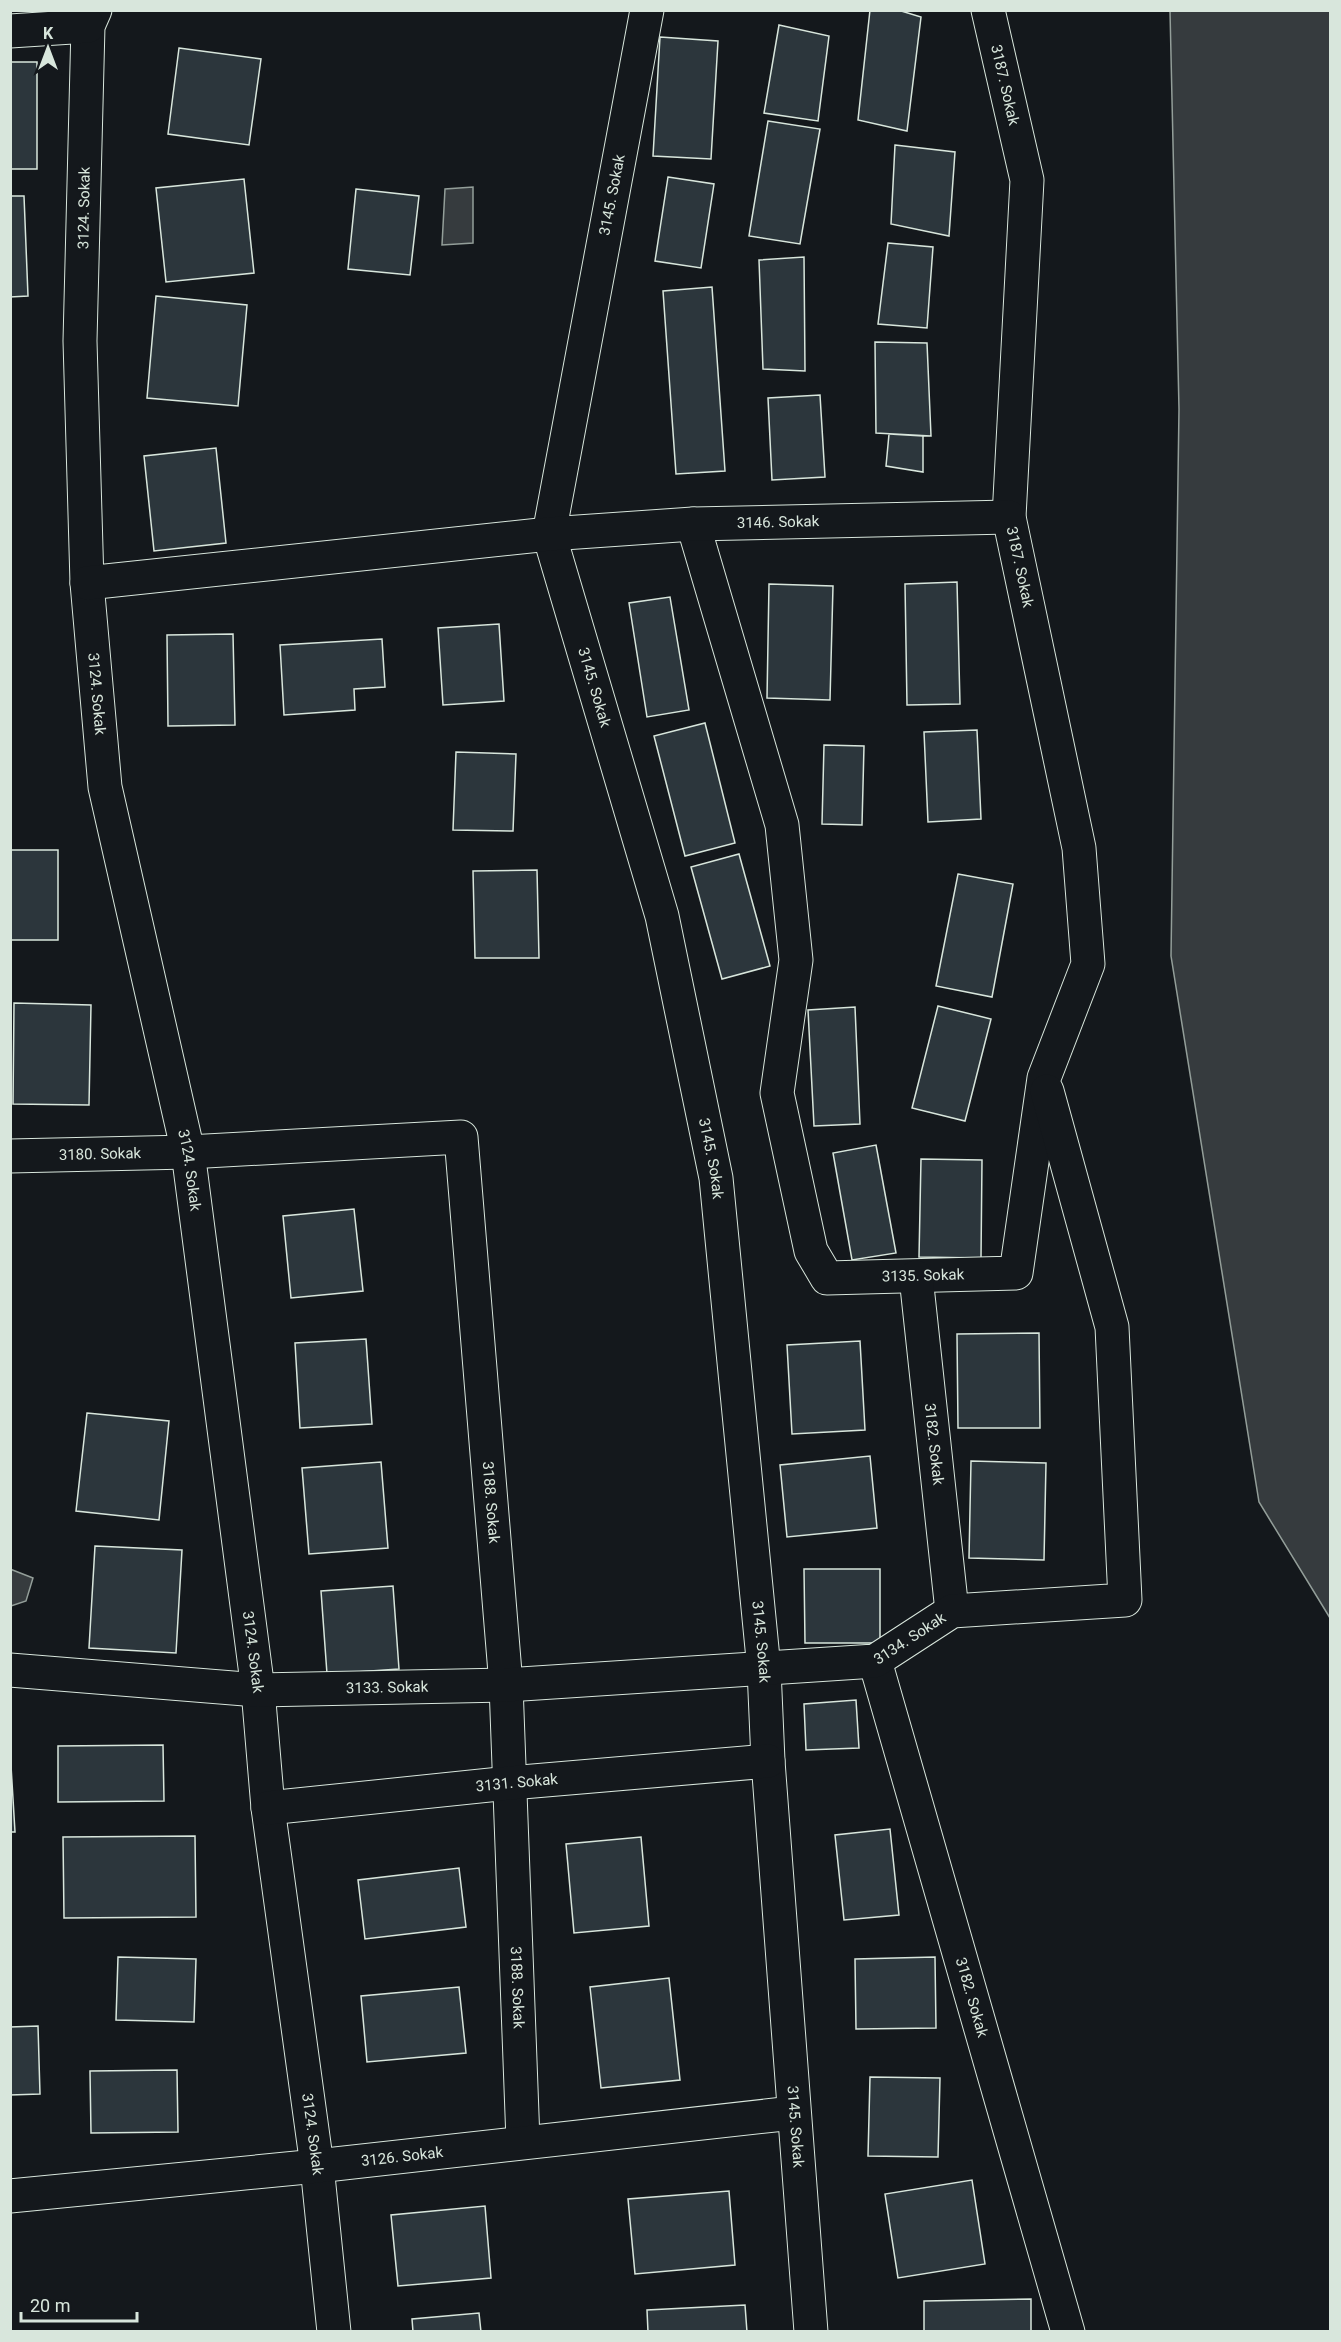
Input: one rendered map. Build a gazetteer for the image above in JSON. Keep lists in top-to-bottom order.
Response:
{
  "streets": {
    "street": [
      "3187. Sokak",
      "3145. Sokak",
      "3124. Sokak",
      "3146. Sokak",
      "3180. Sokak",
      "3135. Sokak",
      "3182. Sokak",
      "3188. Sokak",
      "3134. Sokak",
      "3133. Sokak",
      "3131. Sokak",
      "3126. Sokak"
    ]
  },
  "crossings": [
    ["3187. Sokak", "3146. Sokak"],
    ["3187. Sokak", "3135. Sokak"],
    ["3187. Sokak", "3134. Sokak"],
    ["3145. Sokak", "3146. Sokak"],
    ["3145. Sokak", "3134. Sokak"],
    ["3145. Sokak", "3133. Sokak"],
    ["3145. Sokak", "3131. Sokak"],
    ["3145. Sokak", "3126. Sokak"],
    ["3124. Sokak", "3146. Sokak"],
    ["3124. Sokak", "3180. Sokak"],
    ["3124. Sokak", "3188. Sokak"],
    ["3124. Sokak", "3133. Sokak"],
    ["3124. Sokak", "3131. Sokak"],
    ["3124. Sokak", "3126. Sokak"],
    ["3146. Sokak", "3135. Sokak"],
    ["3180. Sokak", "3188. Sokak"],
    ["3135. Sokak", "3182. Sokak"],
    ["3135. Sokak", "3134. Sokak"],
    ["3182. Sokak", "3134. Sokak"],
    ["3188. Sokak", "3133. Sokak"],
    ["3188. Sokak", "3131. Sokak"],
    ["3188. Sokak", "3126. Sokak"],
    ["3134. Sokak", "3133. Sokak"]
  ],
  "scale_bar": "20 m",
  "north": "top"
}
